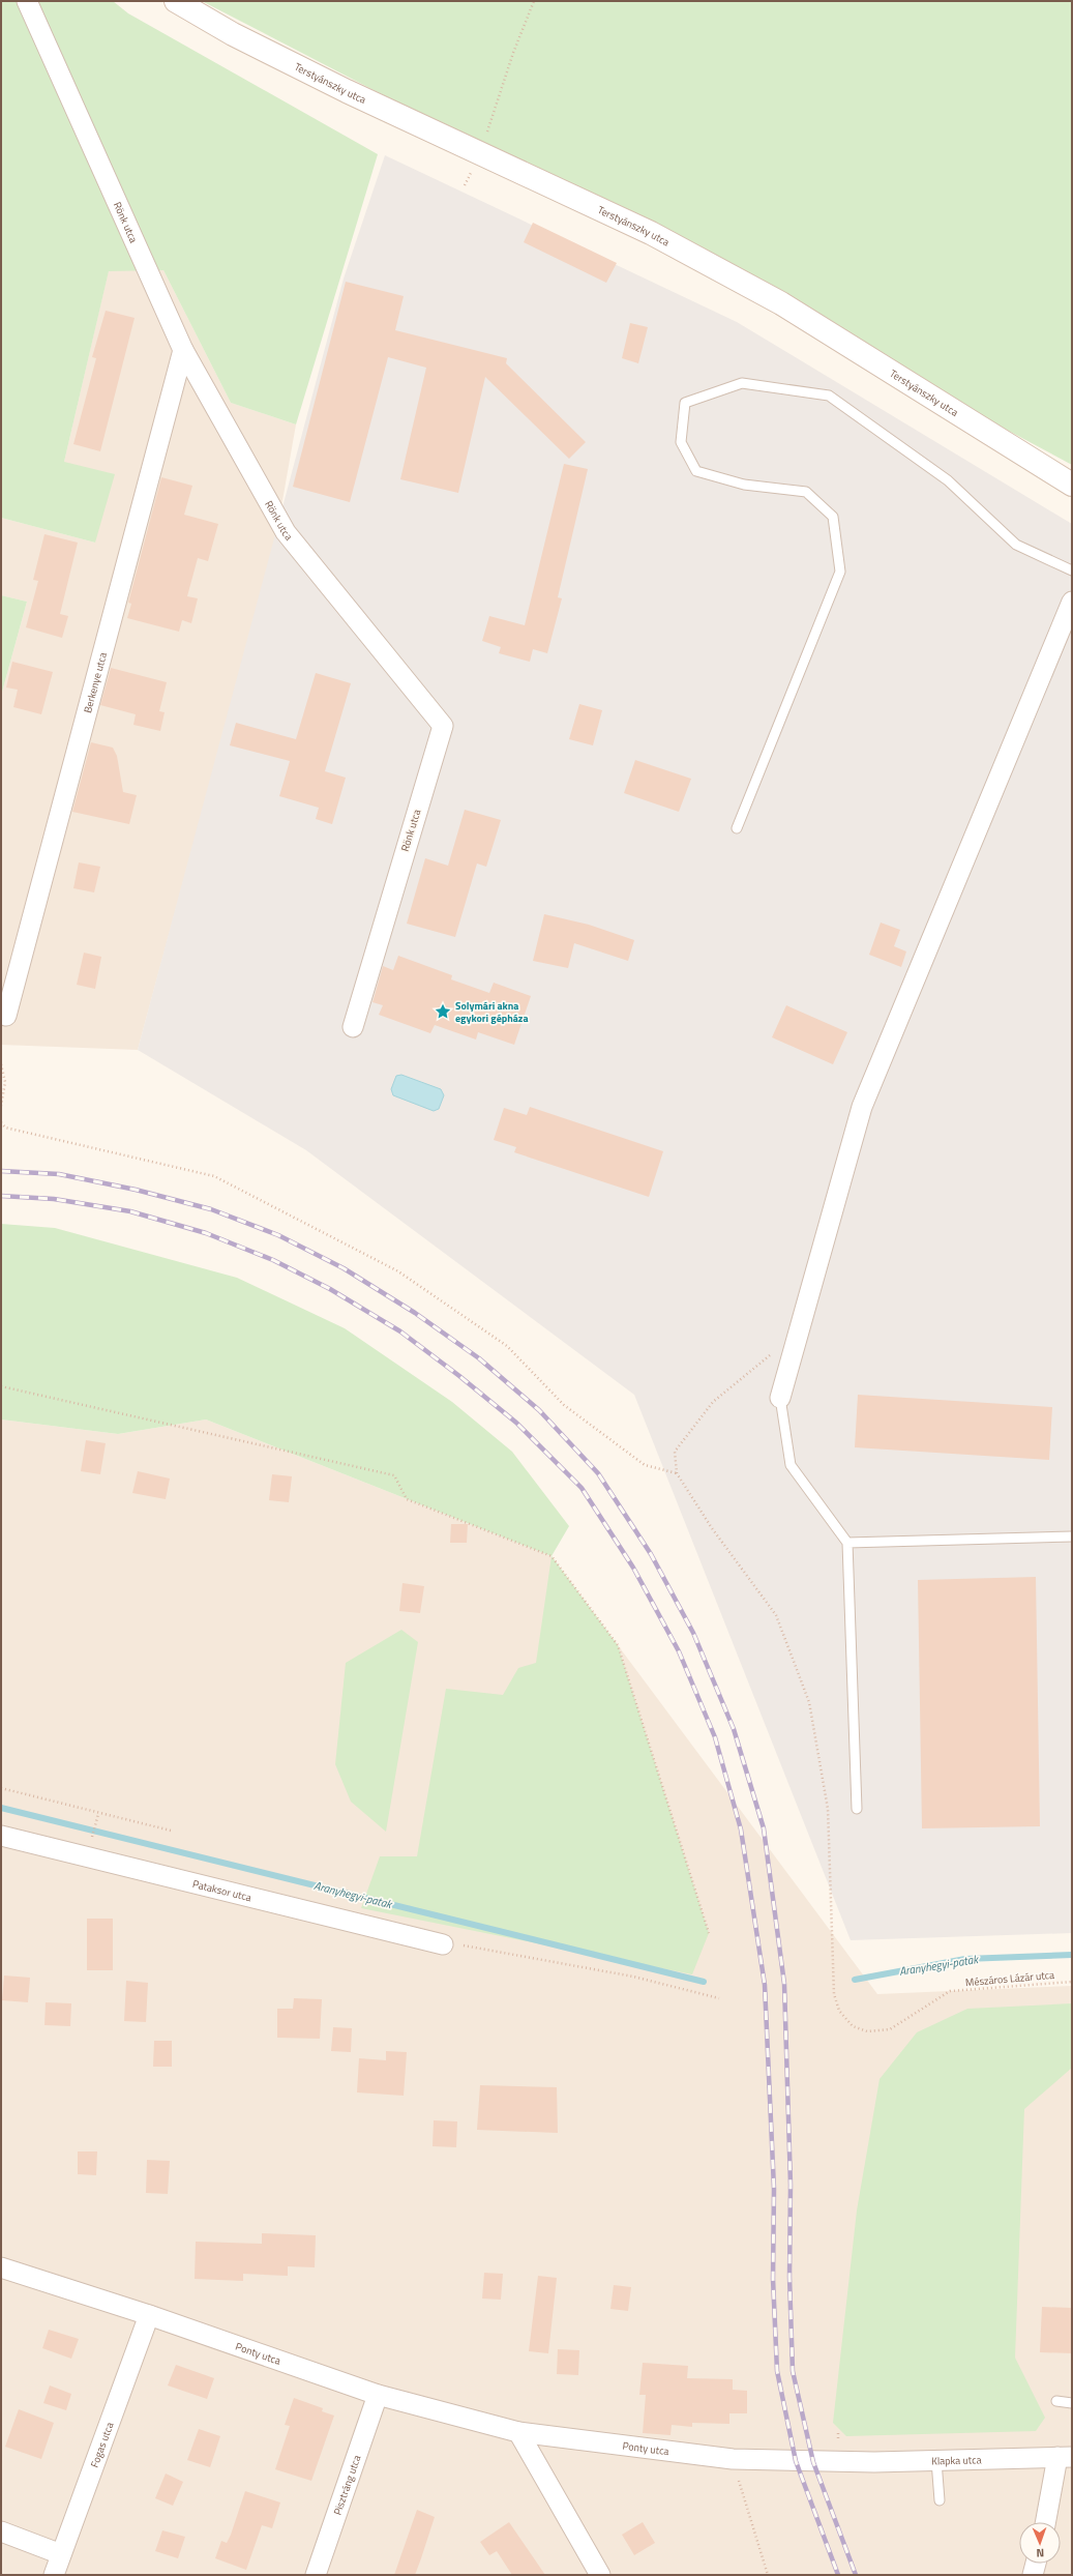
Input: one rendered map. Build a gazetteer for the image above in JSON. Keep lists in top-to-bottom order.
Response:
{
  "streets": {
    "main road": ["Terstyánszky utca"],
    "street": [
      "Rönk utca",
      "Berkenye utca",
      "Pataksor utca",
      "Ponty utca",
      "Fogas utca",
      "Klapka utca",
      "Pisztráng utca"
    ],
    "path": ["Mészáros Lázár utca"]
  },
  "crossings": [
    ["Rönk utca", "Berkenye utca"],
    ["Ponty utca", "Fogas utca"],
    ["Ponty utca", "Klapka utca"],
    ["Ponty utca", "Pisztráng utca"]
  ],
  "water": ["Aranyhegyi-patak"],
  "places": {
    "place": ["Solymári akna egykori gépháza"]
  },
  "north": "bottom"
}
